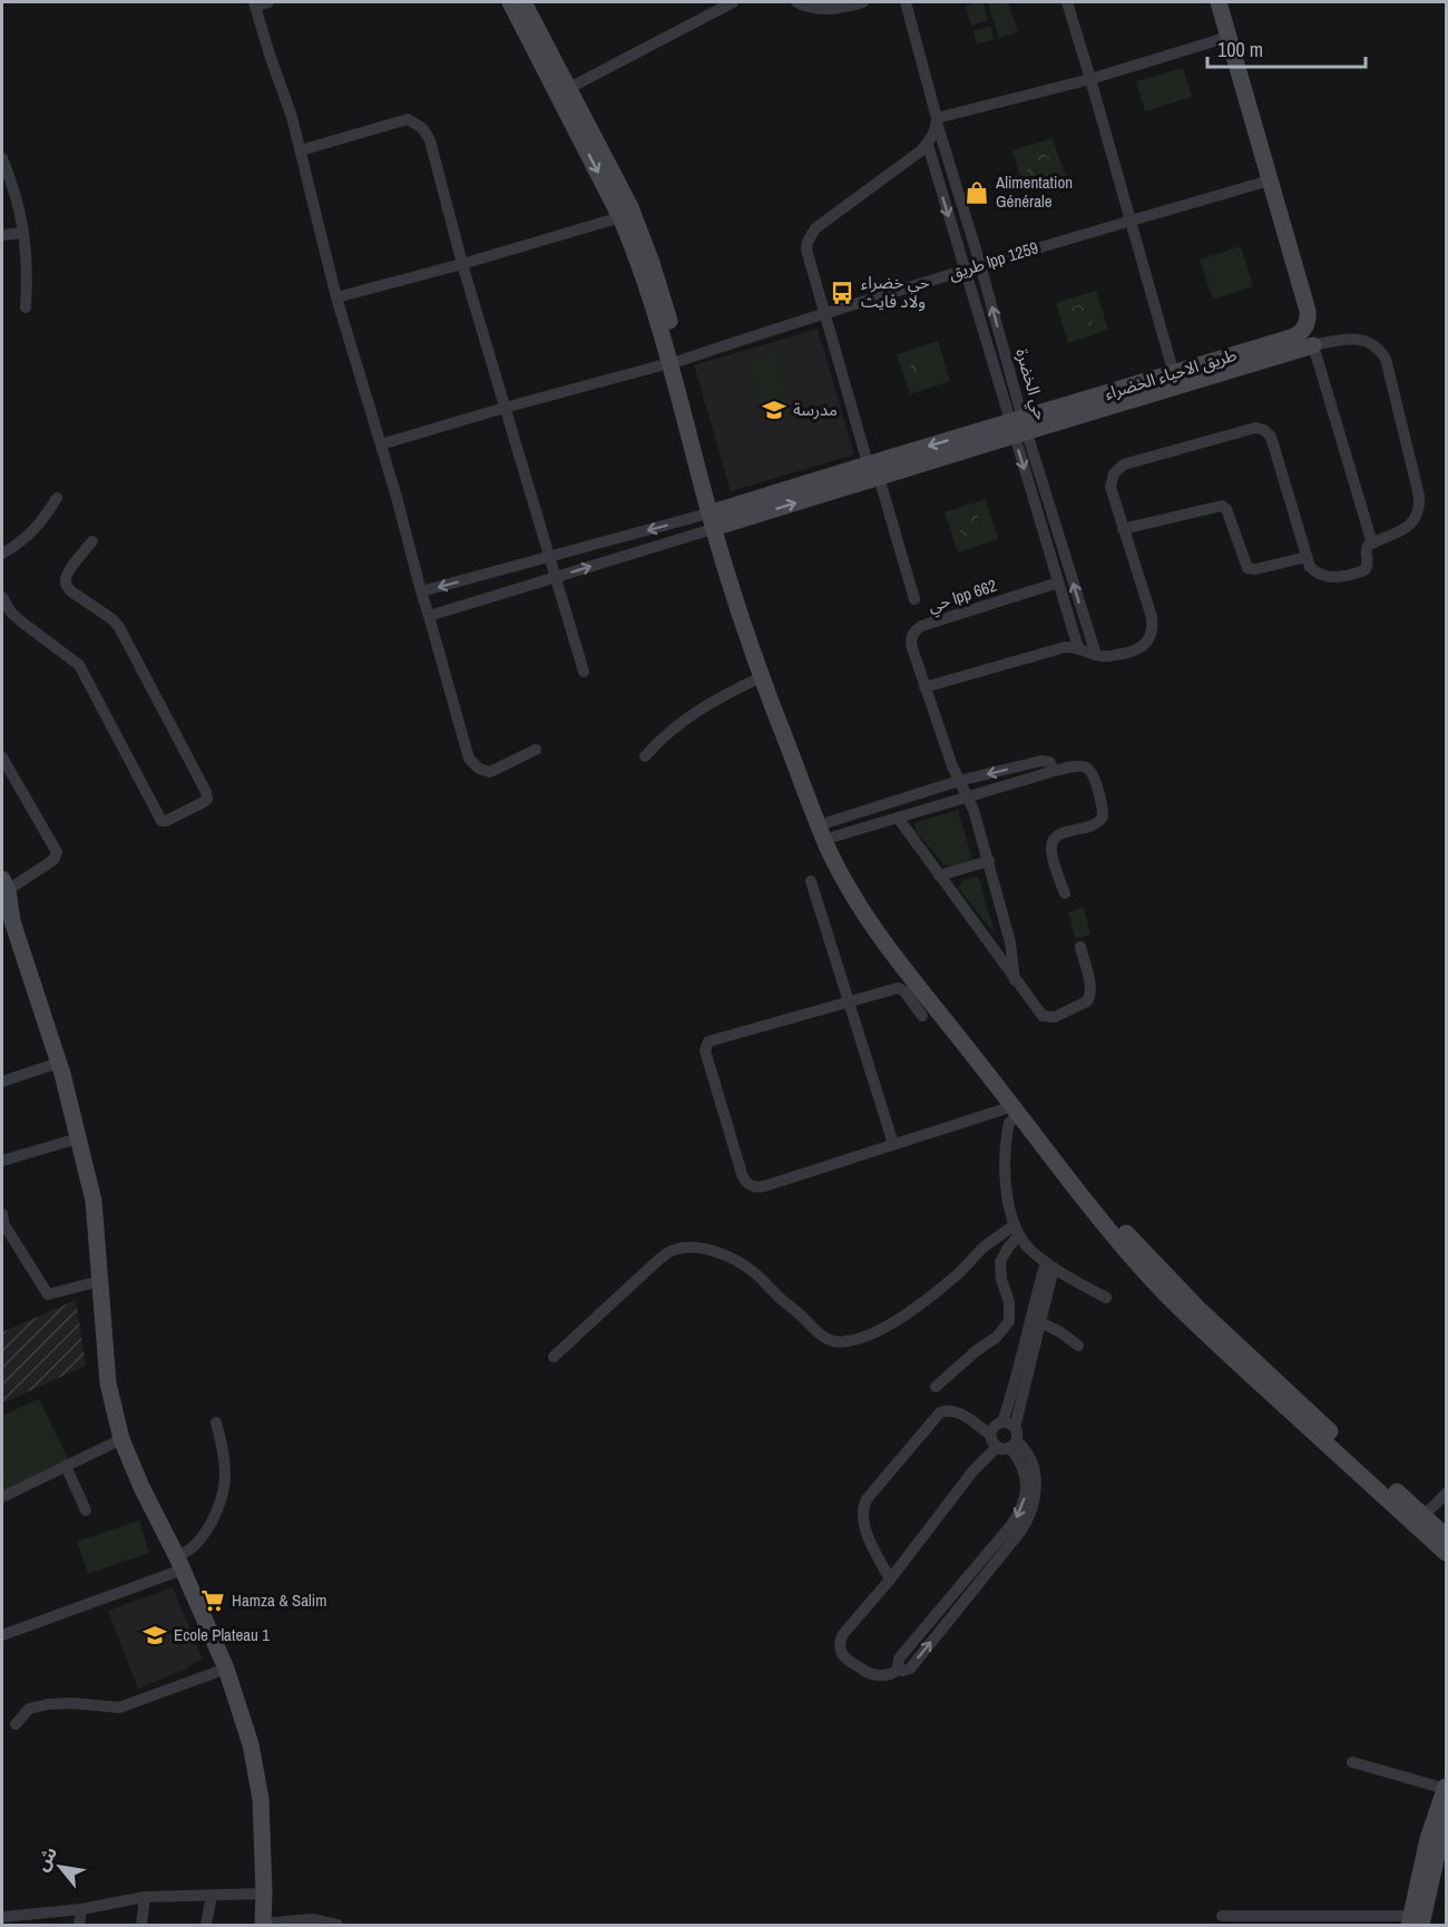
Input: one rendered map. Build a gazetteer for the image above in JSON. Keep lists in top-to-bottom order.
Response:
{
  "streets": {
    "main road": ["طريق الاحياء الخضراء"],
    "street": ["طريق lpp 1259", "حي الخضرة", "حي lpp 662"]
  },
  "crossings": [
    ["طريق lpp 1259", "طريق الاحياء الخضراء"],
    ["طريق lpp 1259", "حي الخضرة"],
    ["طريق الاحياء الخضراء", "حي الخضرة"]
  ],
  "places": {
    "shop": ["Alimentation Générale"],
    "bus stop": ["حي خضراء ولاد فايت"],
    "school or university": ["مدرسة", "Ecole Plateau 1"],
    "supermarket": ["Hamza & Salim"]
  },
  "scale_bar": "100 m",
  "north": "top left"
}
